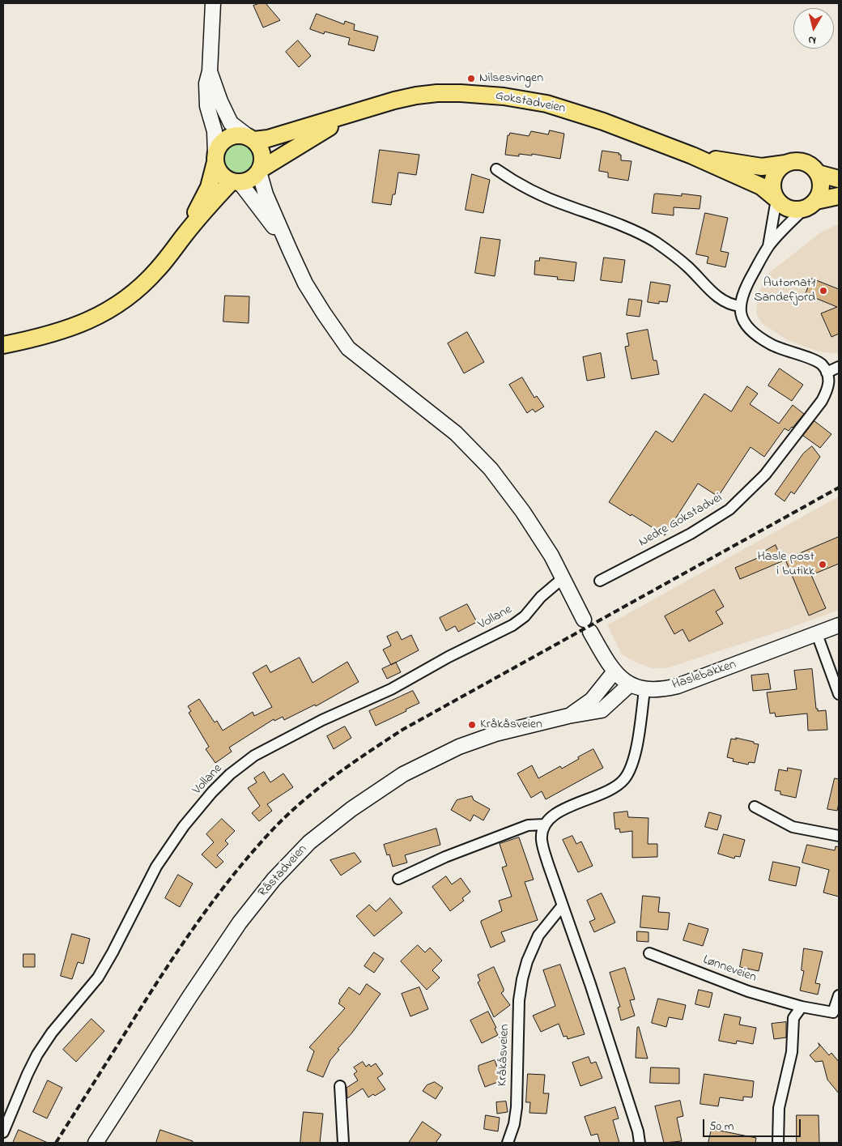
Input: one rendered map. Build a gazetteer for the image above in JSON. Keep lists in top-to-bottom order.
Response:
{
  "streets": {
    "main road": ["Gokstadveien", "Haslebakken", "Råstadveien"],
    "street": [
      "Nedre Gokstadvei",
      "Vollane",
      "Lønneveien",
      "Kråkåsveien"
    ]
  },
  "crossings": [
    ["Vollane", "Haslebakken"],
    ["Haslebakken", "Råstadveien"]
  ],
  "places": [
    "Nilsesvingen",
    "Automat1 Sandefjord",
    "Hasle post i butikk",
    "Kråkåsveien"
  ],
  "scale_bar": "50 m",
  "north": "bottom"
}
